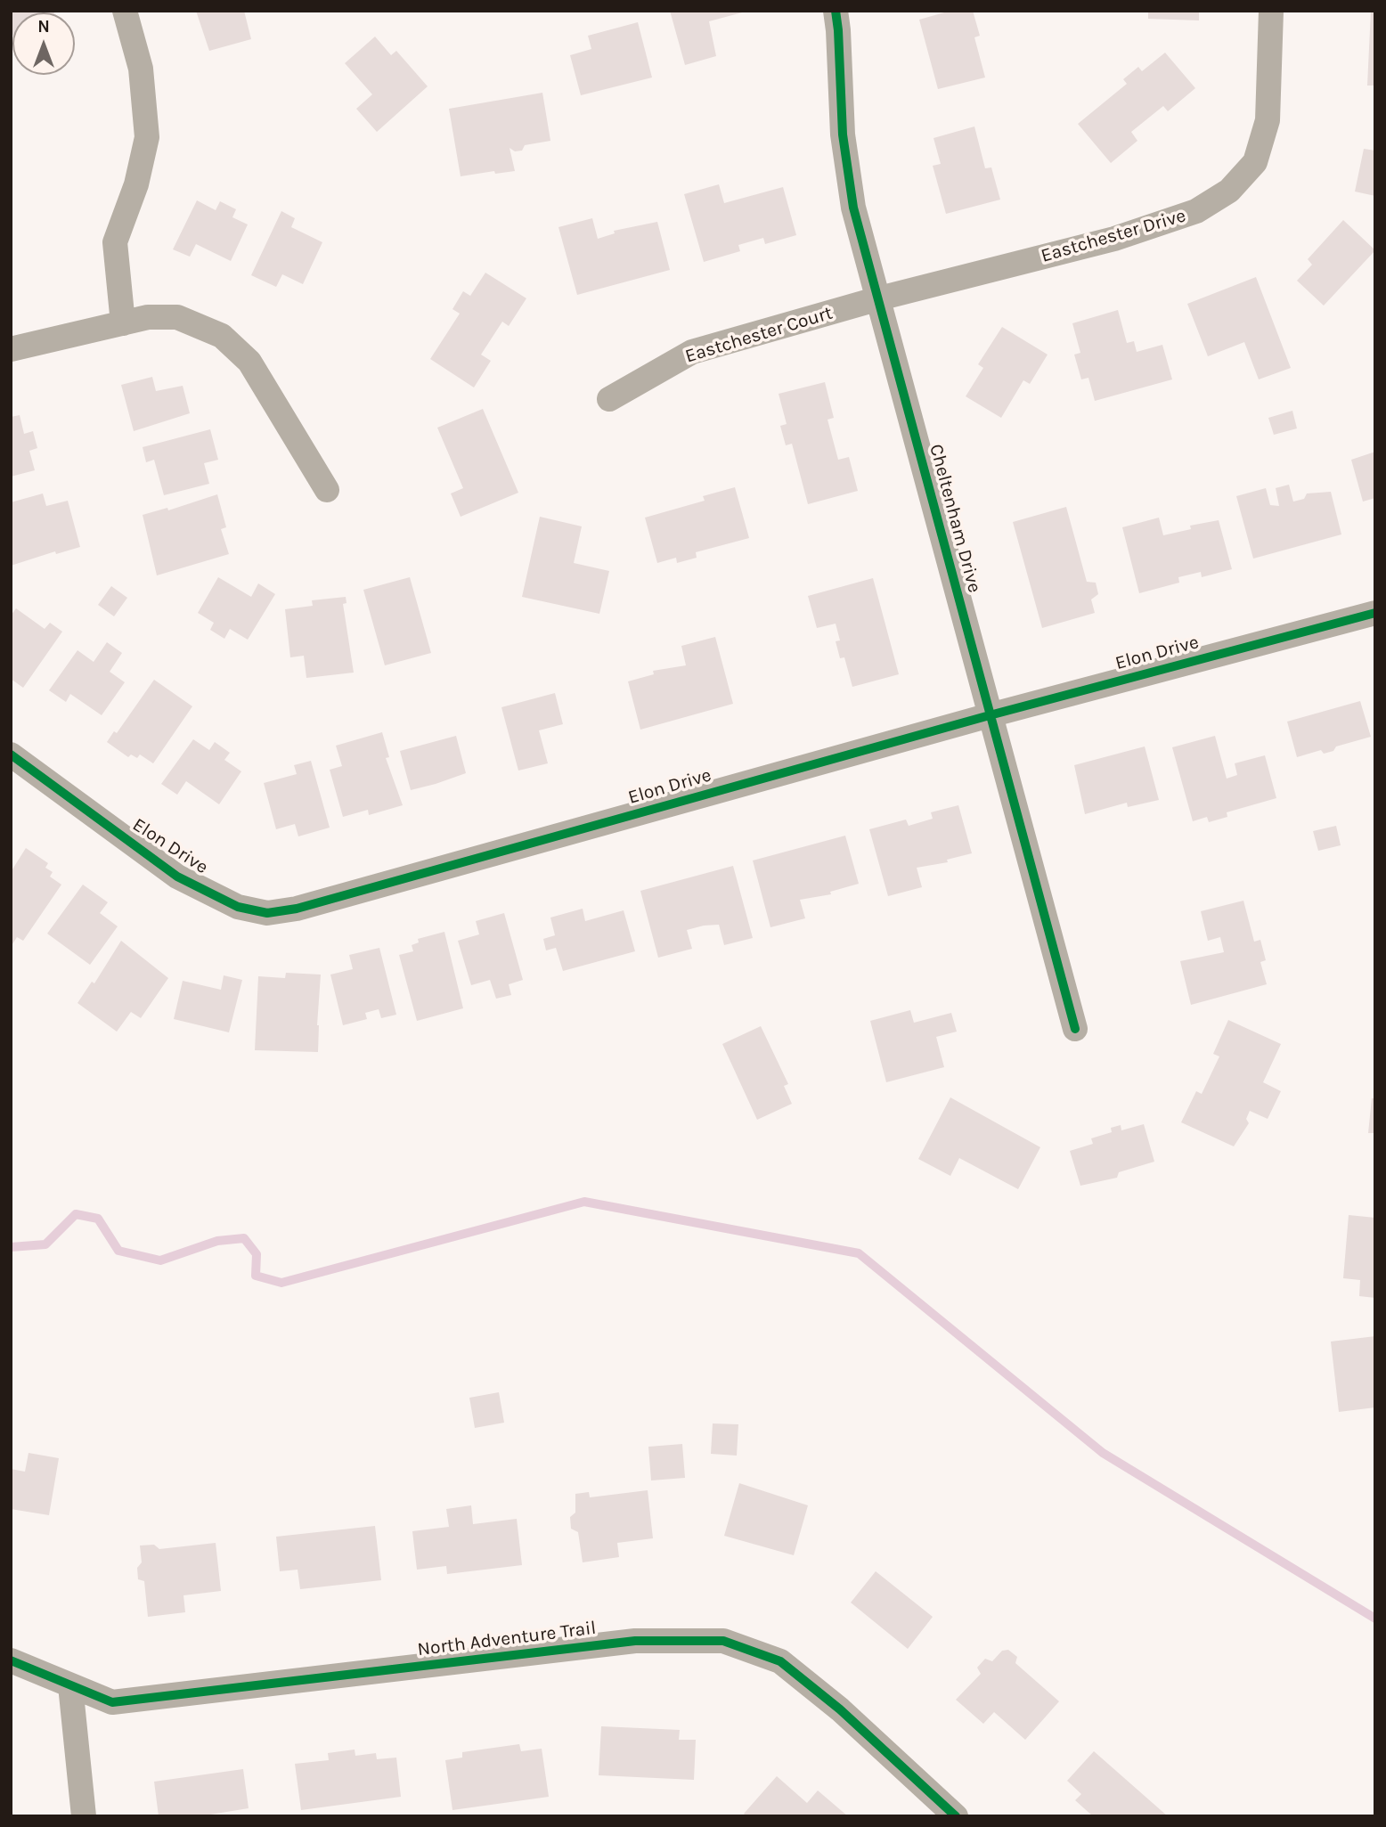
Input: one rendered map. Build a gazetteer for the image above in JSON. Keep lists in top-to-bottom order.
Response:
{
  "streets": {
    "street": [
      "Eastchester Drive",
      "Eastchester Court",
      "Cheltenham Drive",
      "Elon Drive",
      "North Adventure Trail"
    ]
  },
  "crossings": [
    ["Eastchester Drive", "Eastchester Court"],
    ["Eastchester Drive", "Cheltenham Drive"],
    ["Eastchester Court", "Cheltenham Drive"],
    ["Cheltenham Drive", "Elon Drive"]
  ],
  "north": "top"
}
